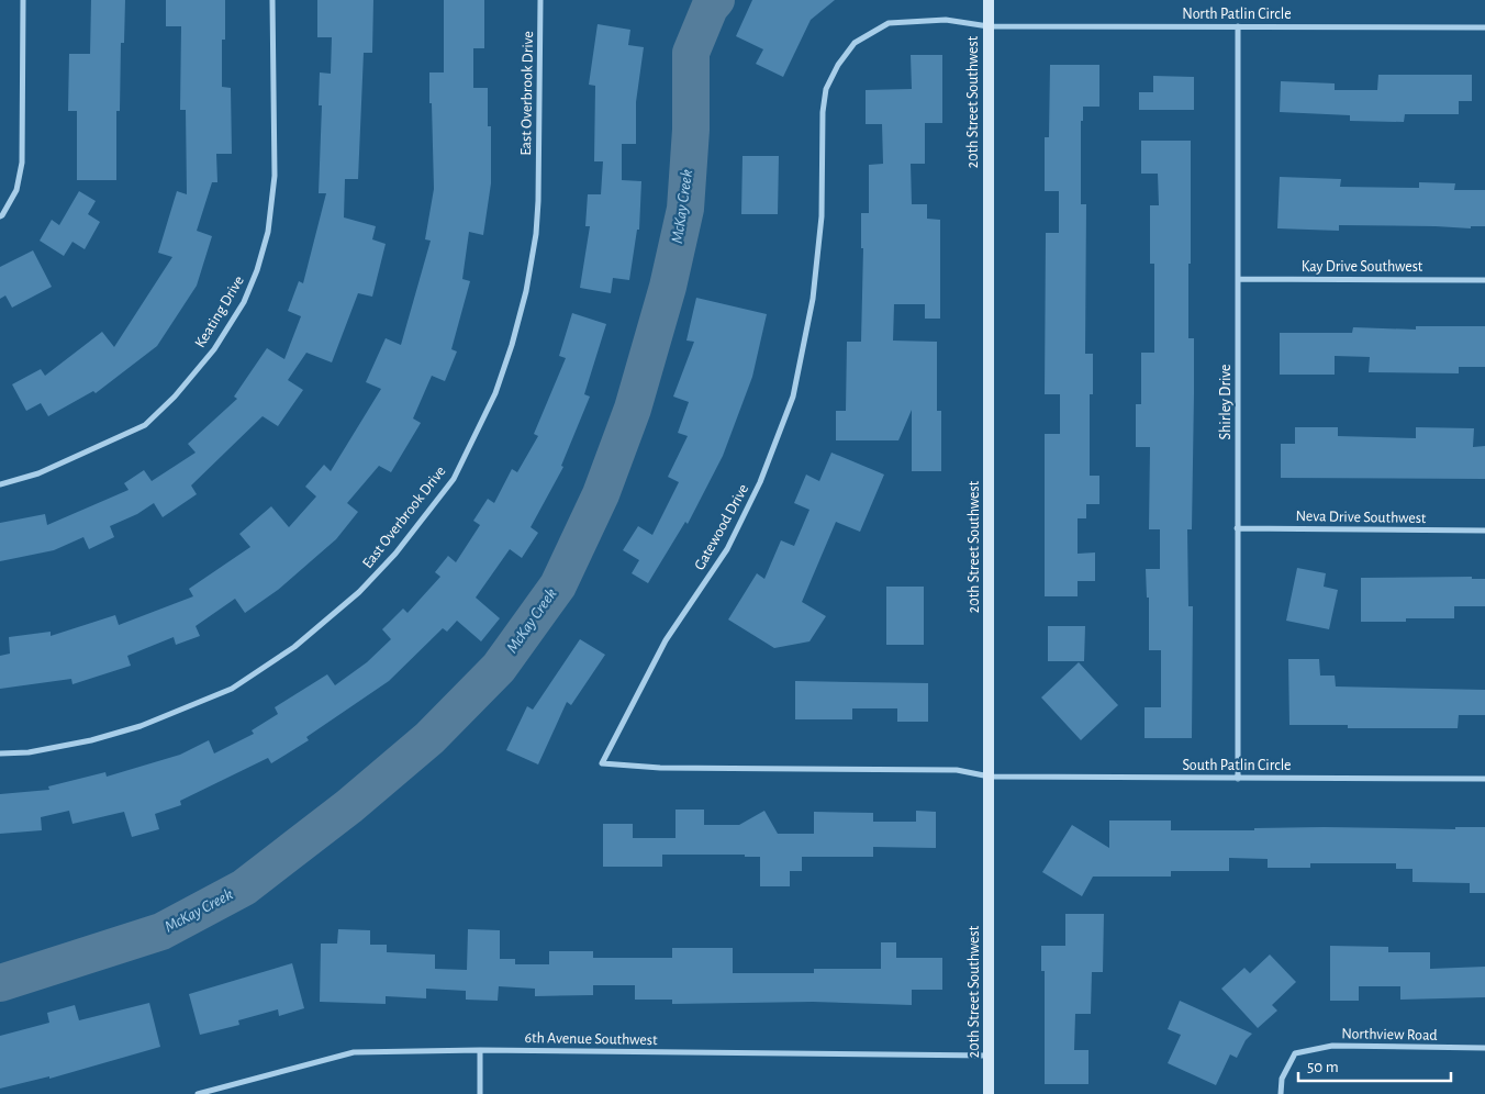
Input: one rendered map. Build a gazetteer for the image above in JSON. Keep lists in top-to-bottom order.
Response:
{
  "streets": {
    "street": [
      "North Patlin Circle",
      "East Overbrook Drive",
      "20th Street Southwest",
      "Kay Drive Southwest",
      "Keating Drive",
      "Shirley Drive",
      "Neva Drive Southwest",
      "Gatewood Drive",
      "South Patlin Circle",
      "Northview Road",
      "6th Avenue Southwest"
    ]
  },
  "crossings": [
    ["North Patlin Circle", "20th Street Southwest"],
    ["North Patlin Circle", "Shirley Drive"],
    ["North Patlin Circle", "Gatewood Drive"],
    ["20th Street Southwest", "Gatewood Drive"],
    ["20th Street Southwest", "South Patlin Circle"],
    ["20th Street Southwest", "6th Avenue Southwest"],
    ["Kay Drive Southwest", "Shirley Drive"],
    ["Shirley Drive", "Neva Drive Southwest"],
    ["Shirley Drive", "South Patlin Circle"],
    ["Gatewood Drive", "South Patlin Circle"]
  ],
  "water": ["McKay Creek"],
  "scale_bar": "50 m"
}
